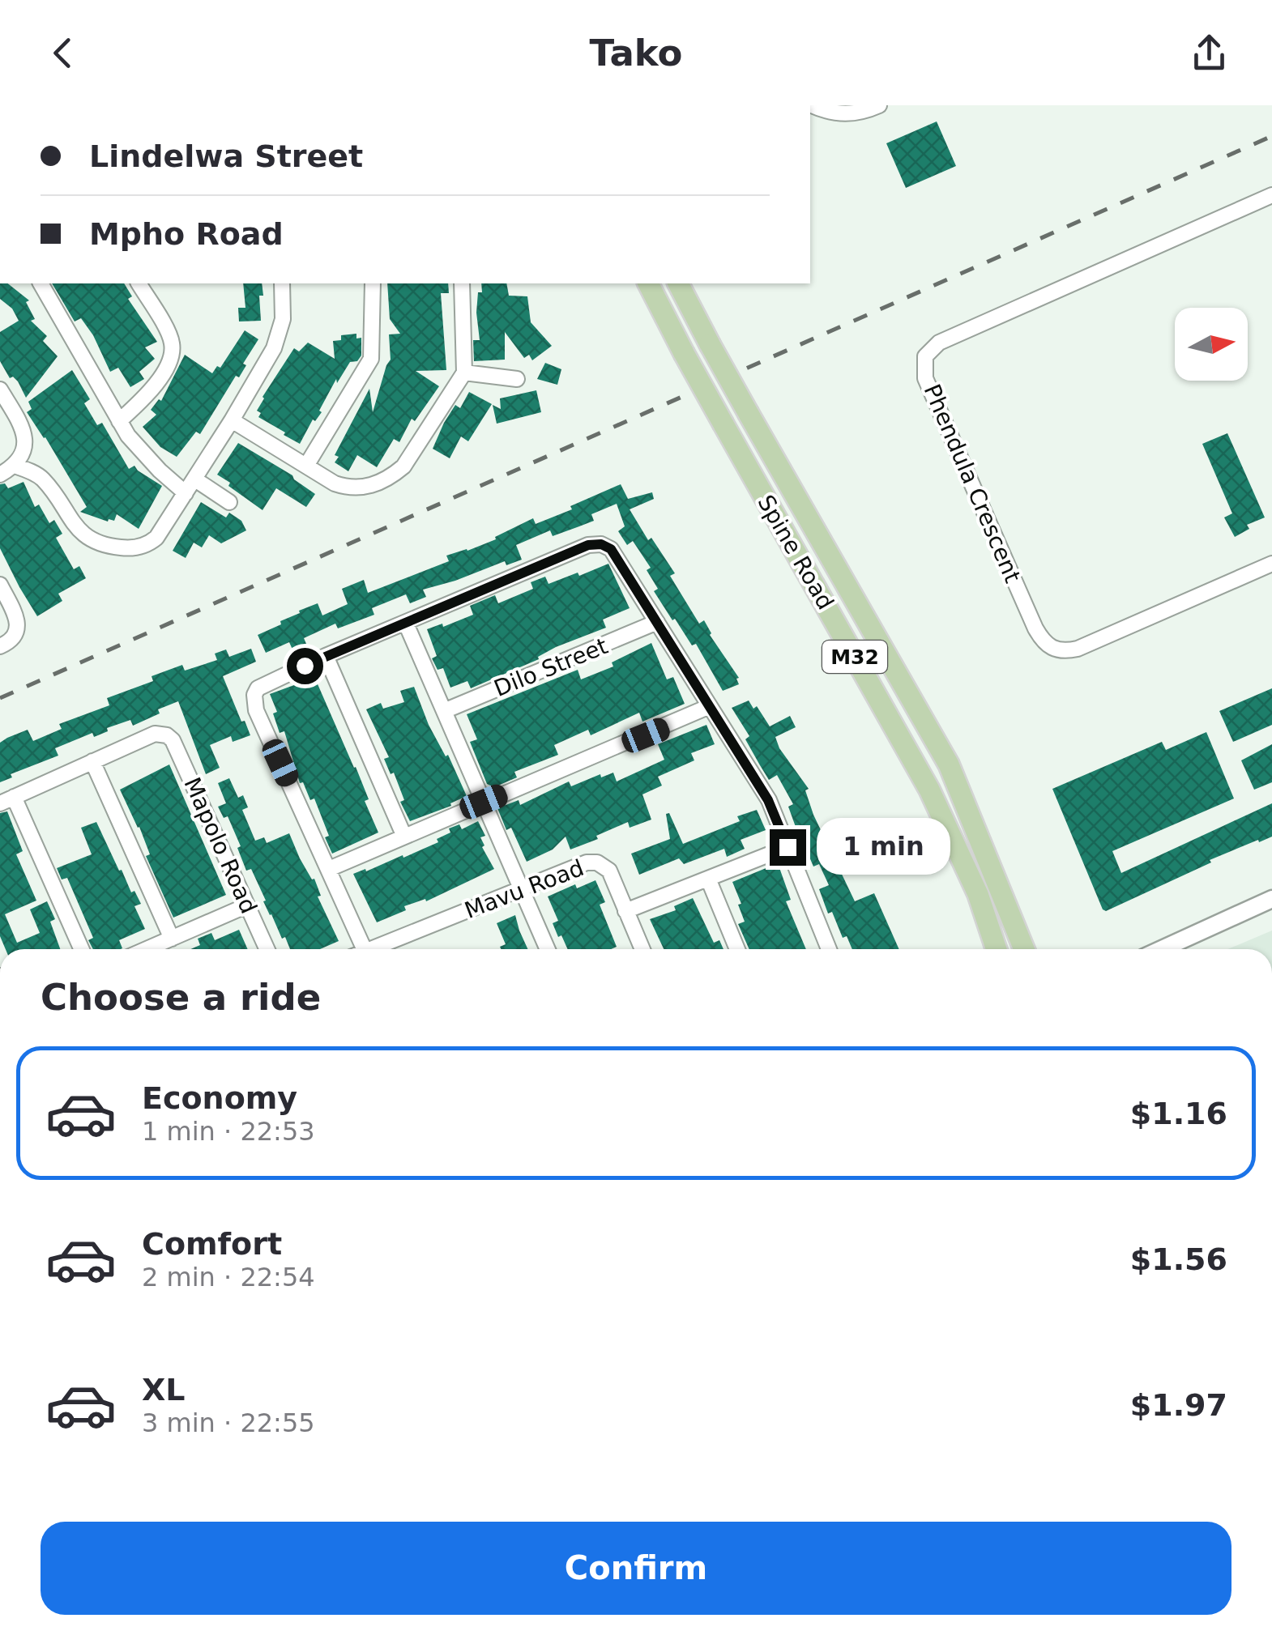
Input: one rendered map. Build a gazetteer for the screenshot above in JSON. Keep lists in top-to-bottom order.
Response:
{
  "streets": {
    "main road": ["Spine Road", "M32"],
    "street": [
      "Phendula Crescent",
      "Dilo Street",
      "Mapolo Road",
      "Mavu Road"
    ]
  },
  "north": "right",
  "page": {
    "header": "Tako",
    "banner": ["Lindelwa Street", "Mpho Road"],
    "bubble": "1 min",
    "heading": "Choose a ride",
    "list": [
      {
        "name": "Economy",
        "note": "1 min · 22:53",
        "value": "$1.16"
      },
      {
        "name": "Comfort",
        "note": "2 min · 22:54",
        "value": "$1.56"
      },
      {
        "name": "XL",
        "note": "3 min · 22:55",
        "value": "$1.97"
      }
    ],
    "buttons": "Confirm"
  }
}
